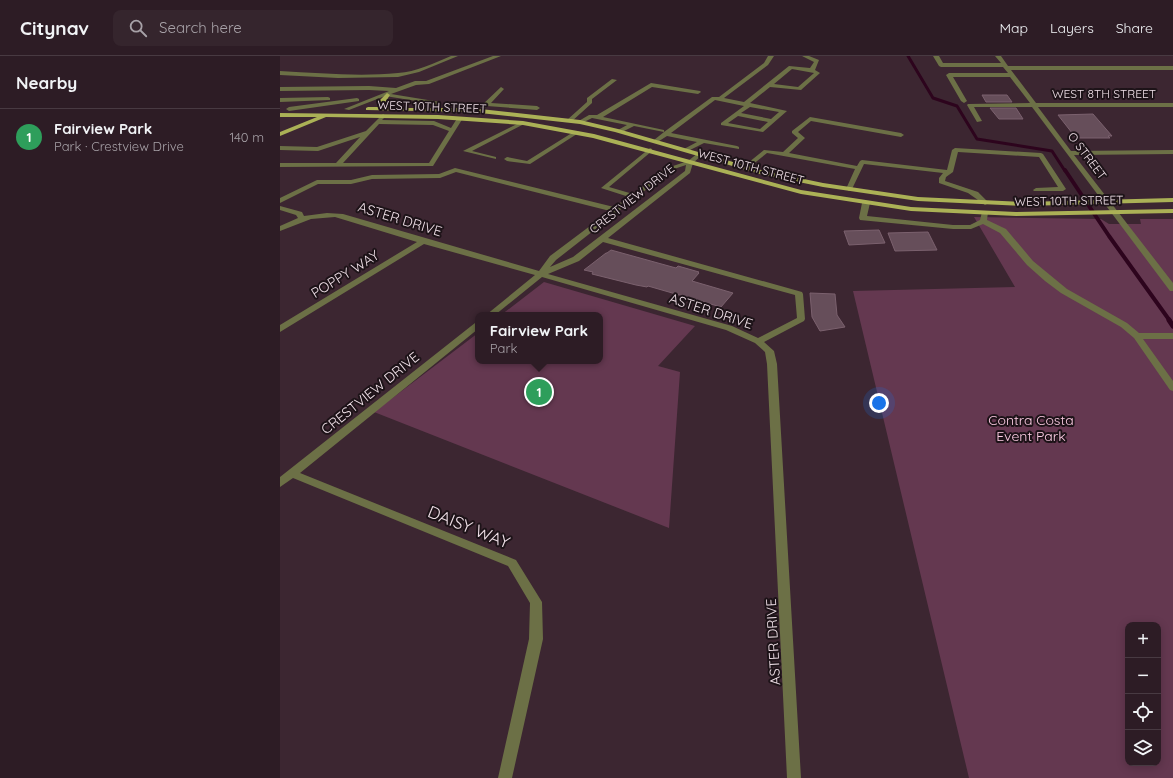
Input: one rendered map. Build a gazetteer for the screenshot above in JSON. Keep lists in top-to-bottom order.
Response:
{
  "streets": {
    "main road": ["WEST 10TH STREET"],
    "street": [
      "WEST 8TH STREET",
      "O STREET",
      "CRESTVIEW DRIVE",
      "ASTER DRIVE",
      "POPPY WAY",
      "DAISY WAY"
    ]
  },
  "crossings": [
    ["WEST 8TH STREET", "O STREET"],
    ["WEST 10TH STREET", "O STREET"],
    ["WEST 10TH STREET", "CRESTVIEW DRIVE"],
    ["CRESTVIEW DRIVE", "ASTER DRIVE"],
    ["CRESTVIEW DRIVE", "DAISY WAY"],
    ["ASTER DRIVE", "POPPY WAY"]
  ],
  "parks": ["Contra Costa Event Park"],
  "page": {
    "header": "Citynav",
    "search": "Search here",
    "nav": ["Map", "Layers", "Share"],
    "heading": "Nearby",
    "list": [
      {
        "mark": "1",
        "name": "Fairview Park",
        "note": "Park · Crestview Drive",
        "value": "140 m"
      }
    ],
    "popup": ["Fairview Park", "Park"],
    "pins": "1",
    "map_buttons": ["+", "−"]
  }
}
